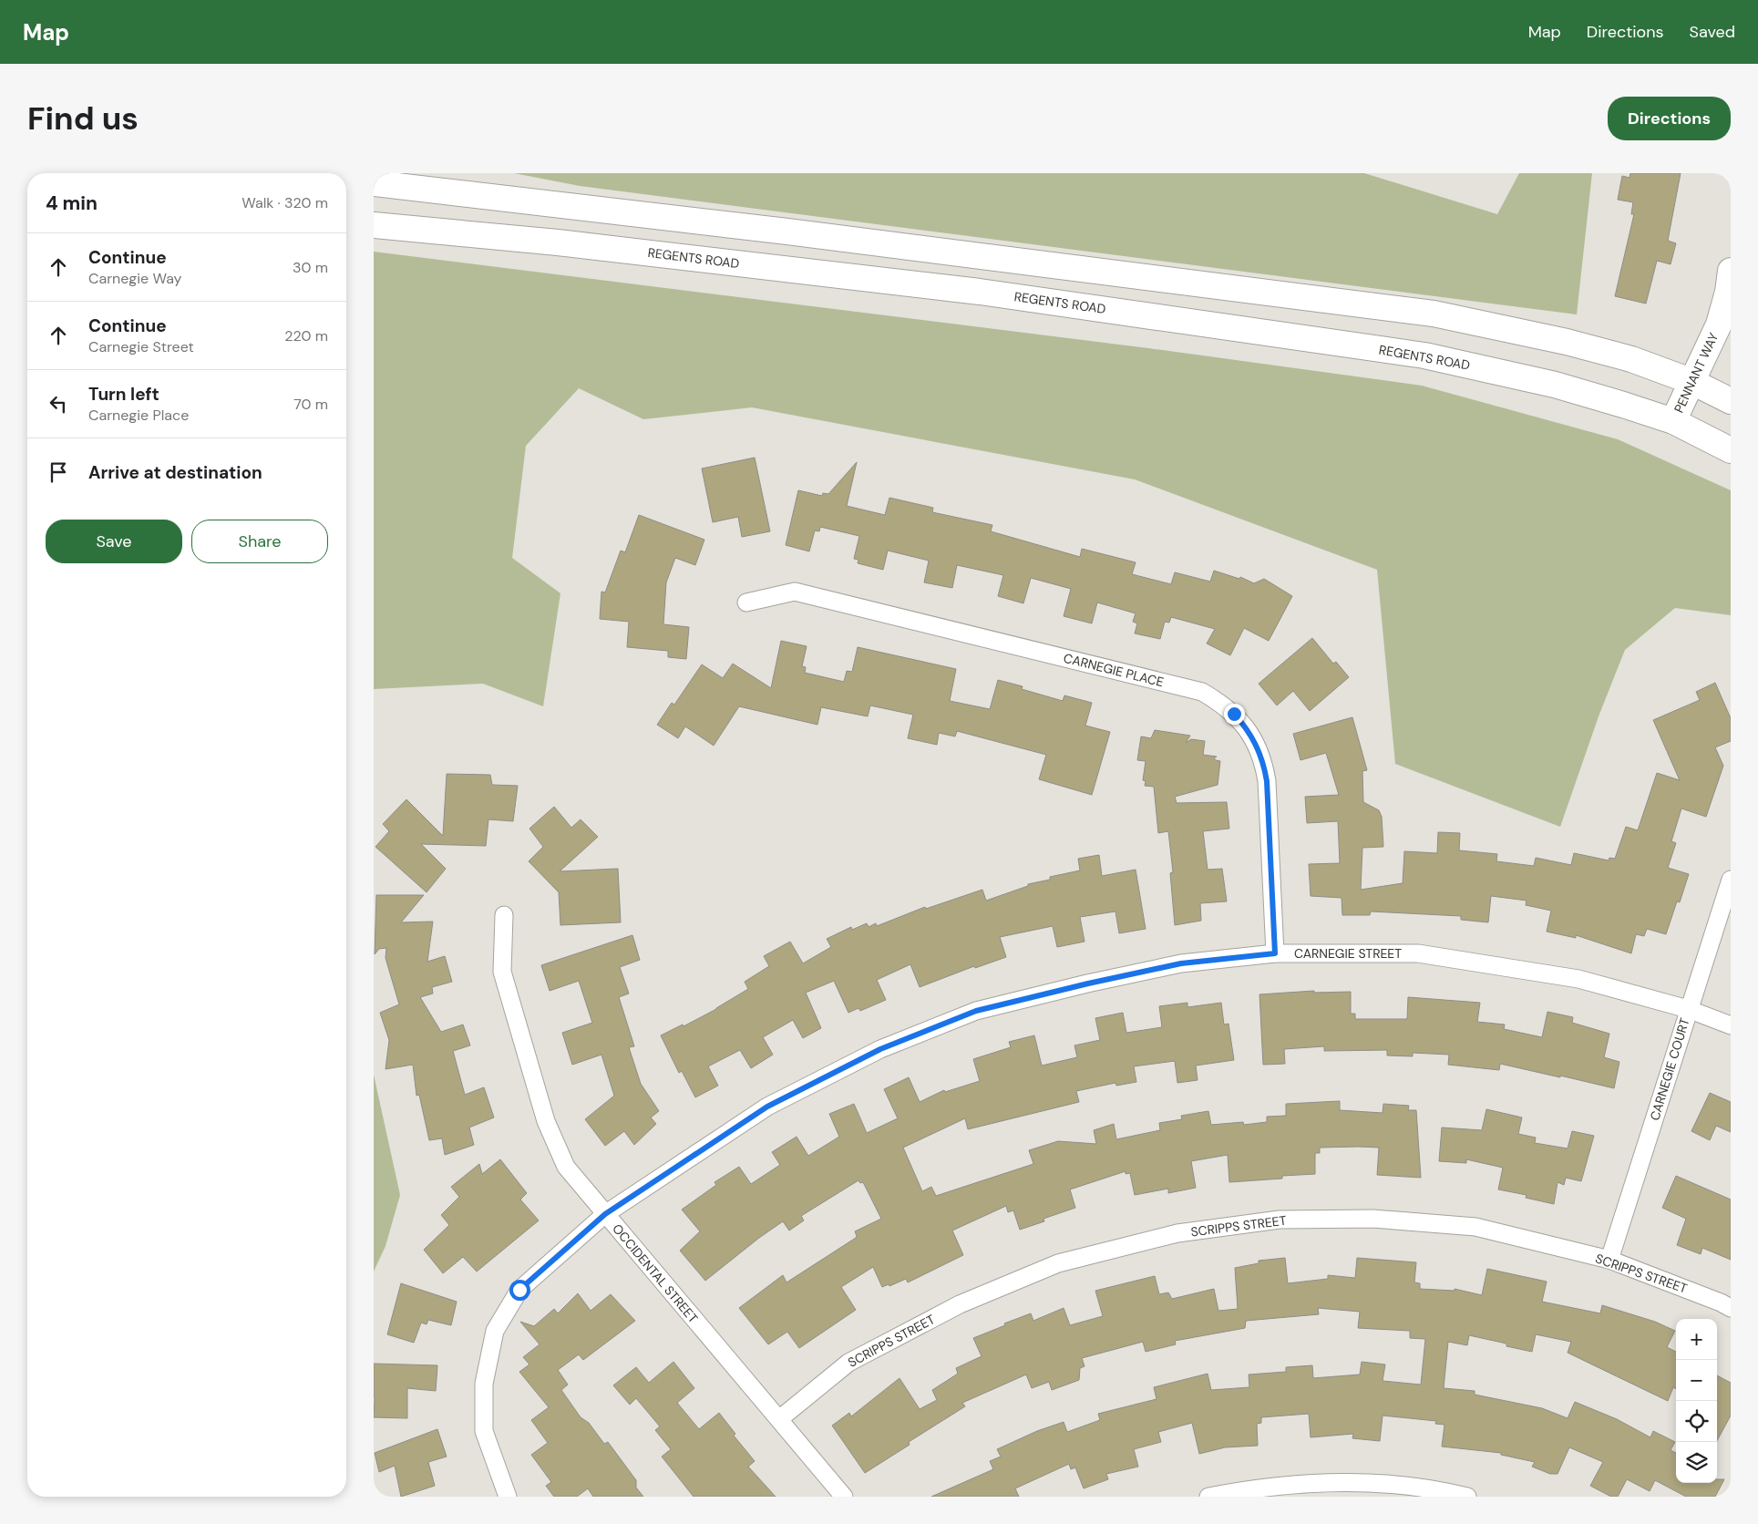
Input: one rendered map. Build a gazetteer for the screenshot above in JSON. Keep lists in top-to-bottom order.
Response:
{
  "streets": {
    "main road": ["REGENTS ROAD", "PENNANT WAY"],
    "street": [
      "CARNEGIE PLACE",
      "CARNEGIE STREET",
      "CARNEGIE COURT",
      "SCRIPPS STREET",
      "OCCIDENTAL STREET"
    ]
  },
  "crossings": [
    ["REGENTS ROAD", "PENNANT WAY"],
    ["CARNEGIE PLACE", "CARNEGIE STREET"],
    ["CARNEGIE STREET", "CARNEGIE COURT"],
    ["CARNEGIE STREET", "OCCIDENTAL STREET"],
    ["CARNEGIE COURT", "SCRIPPS STREET"],
    ["SCRIPPS STREET", "OCCIDENTAL STREET"]
  ],
  "page": {
    "header": "Map",
    "nav": ["Map", "Directions", "Saved"],
    "buttons": [
      "Directions",
      ["Save", "Share"]
    ],
    "title": "Find us",
    "heading": ["4 min", "Walk · 320 m"],
    "list": [
      ["Continue", "Carnegie Way", "30 m"],
      ["Continue", "Carnegie Street", "220 m"],
      ["Turn left", "Carnegie Place", "70 m"],
      "Arrive at destination"
    ],
    "map_buttons": ["+", "−"]
  }
}
